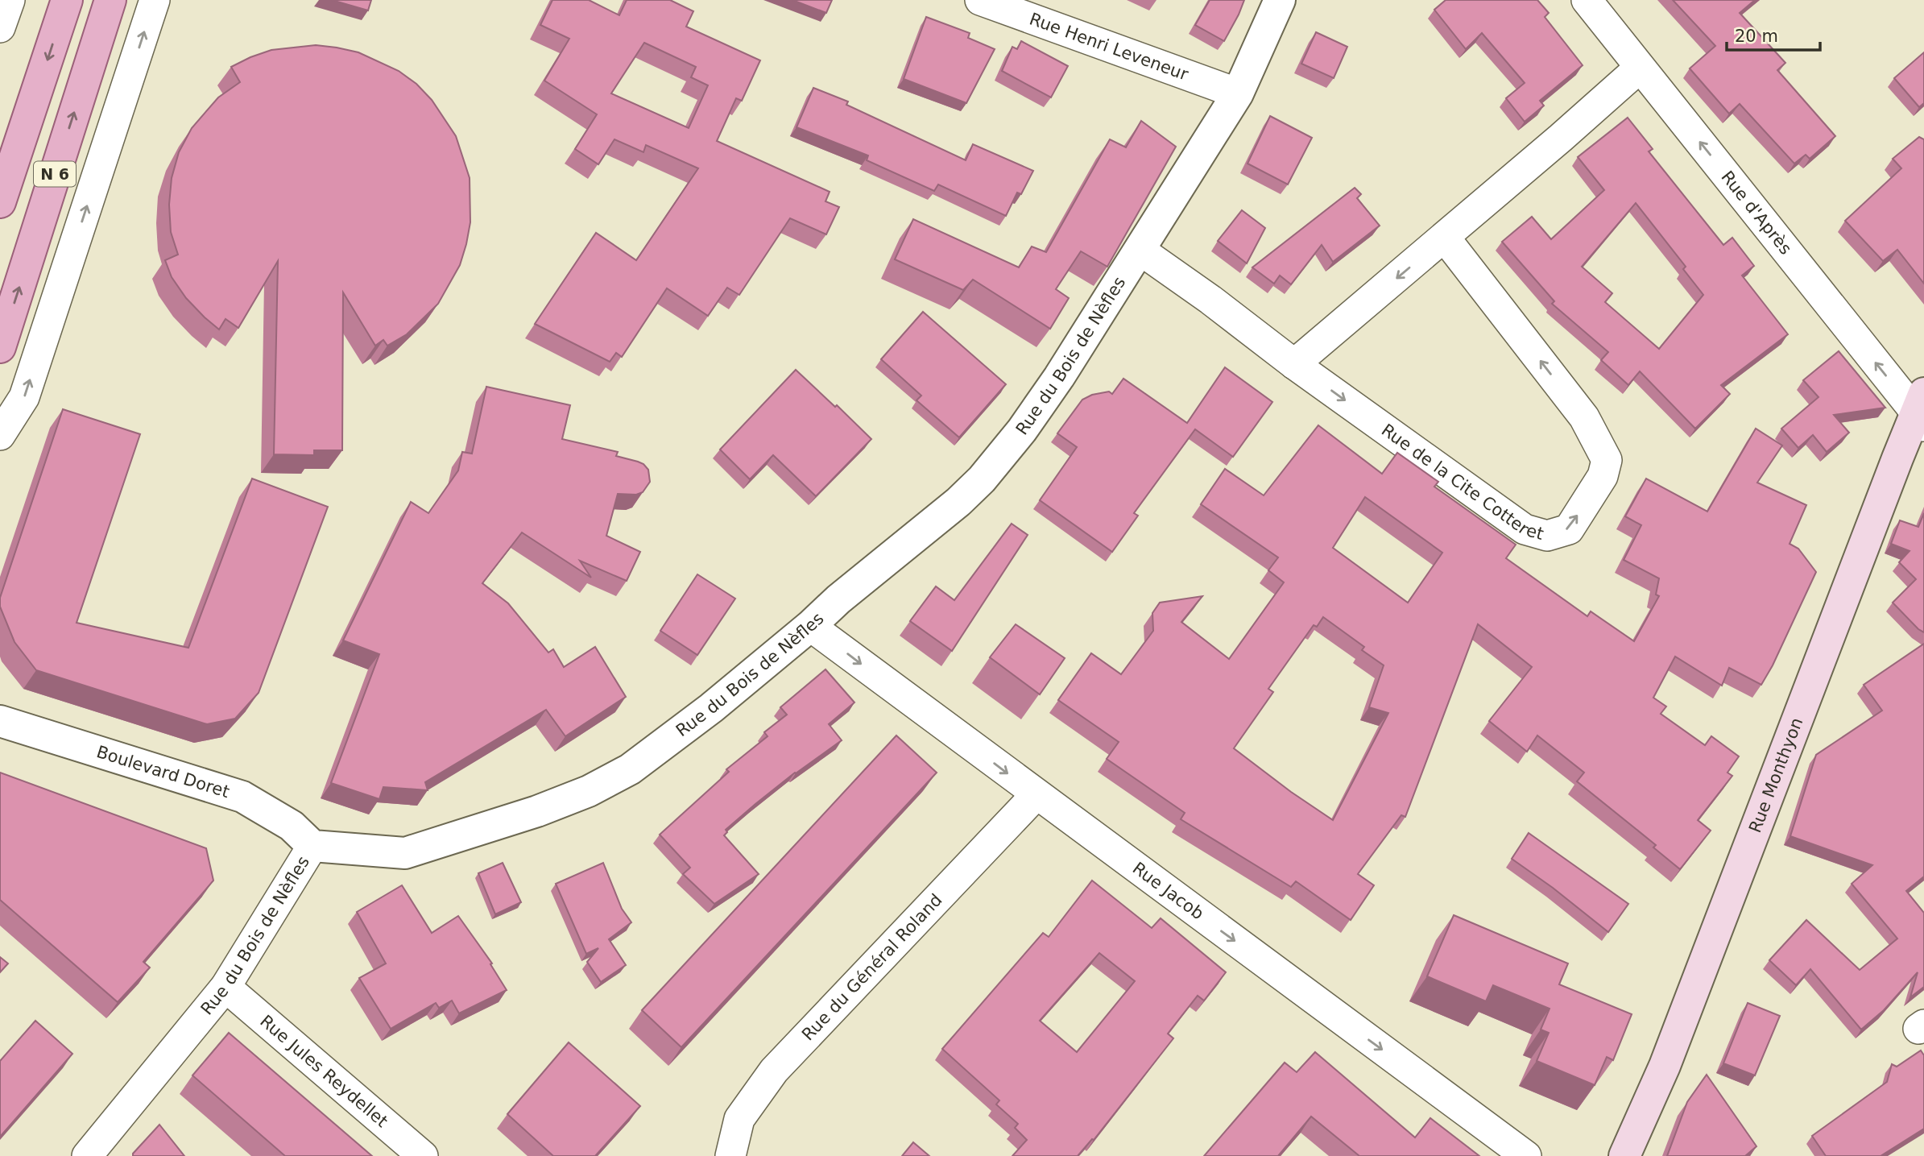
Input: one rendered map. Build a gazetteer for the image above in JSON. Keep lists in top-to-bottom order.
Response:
{
  "streets": {
    "main road": ["N 6", "Rue Monthyon"],
    "street": [
      "Rue Henri Leveneur",
      "Rue d'Après",
      "Rue du Bois de Nèfles",
      "Rue de la Cite Cotteret",
      "Boulevard Doret",
      "Rue Jacob",
      "Rue du Général Roland",
      "Rue Jules Reydellet"
    ]
  },
  "crossings": [
    ["Rue Henri Leveneur", "Rue du Bois de Nèfles"],
    ["Rue d'Après", "Rue Monthyon"],
    ["Rue du Bois de Nèfles", "Rue de la Cite Cotteret"],
    ["Rue du Bois de Nèfles", "Boulevard Doret"],
    ["Rue du Bois de Nèfles", "Rue Jacob"],
    ["Rue du Bois de Nèfles", "Rue Jules Reydellet"],
    ["Rue Jacob", "Rue du Général Roland"]
  ],
  "one_way": ["Rue d'Après", "Rue Jacob"],
  "scale_bar": "20 m"
}
